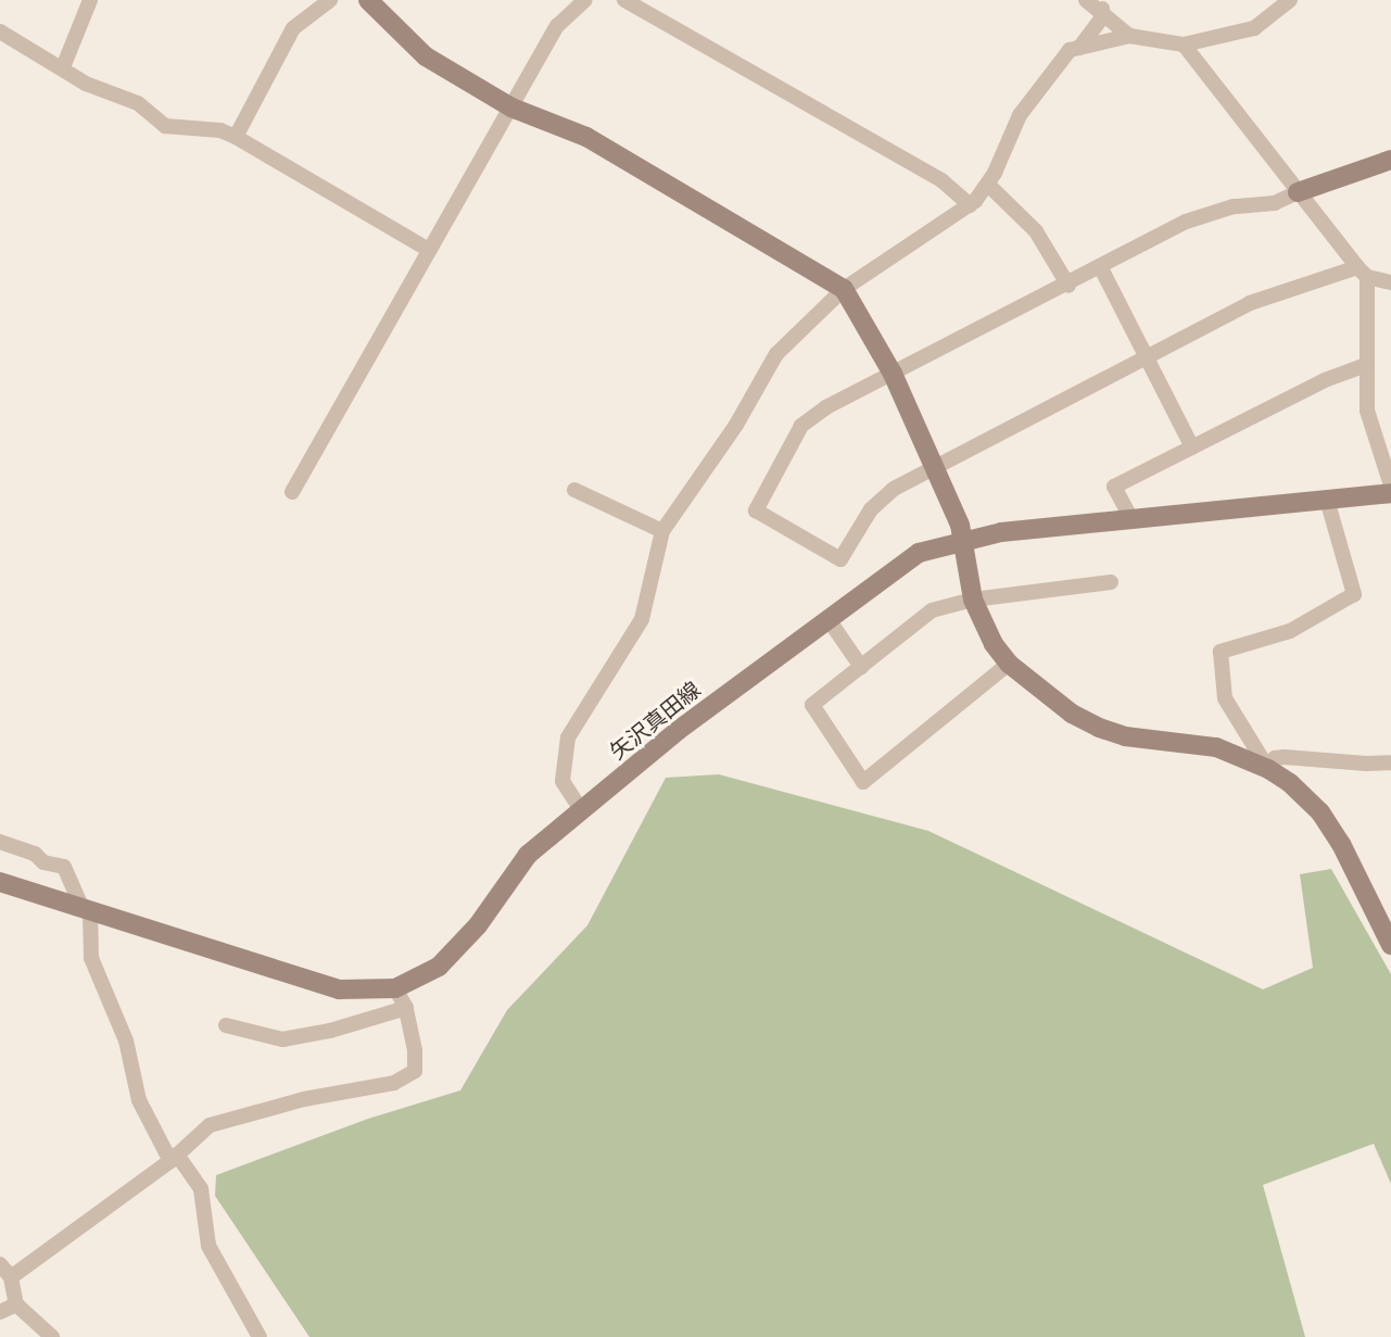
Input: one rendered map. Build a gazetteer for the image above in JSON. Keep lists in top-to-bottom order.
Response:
{
  "streets": {
    "street": ["矢沢真田線"]
  }
}
